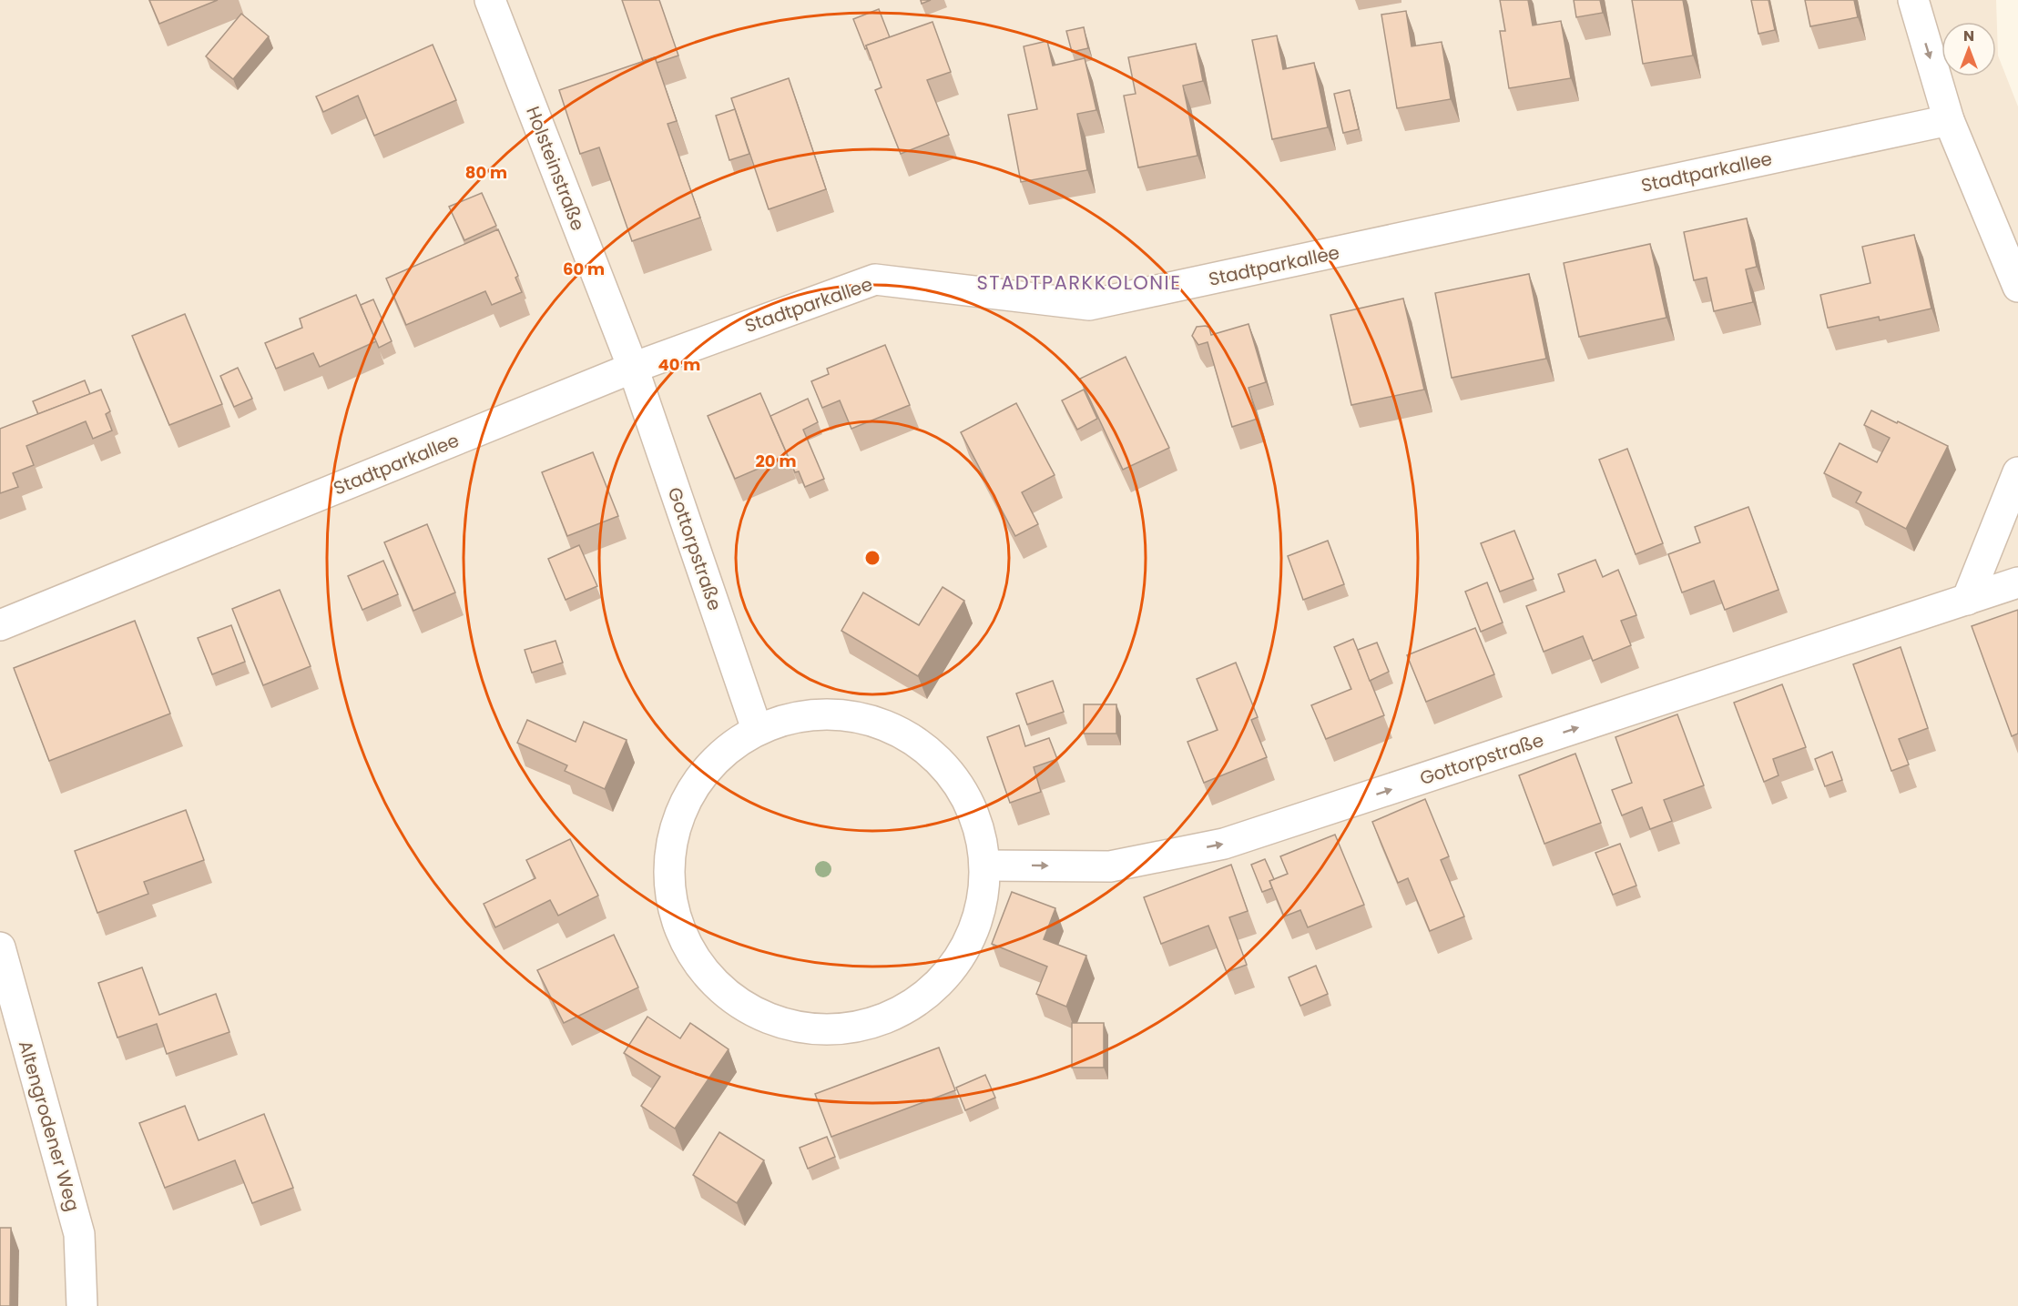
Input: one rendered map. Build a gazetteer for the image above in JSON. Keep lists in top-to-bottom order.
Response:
{
  "streets": {
    "street": [
      "Holsteinstraße",
      "Stadtparkallee",
      "Gottorpstraße",
      "Altengrodener Weg"
    ]
  },
  "crossings": [
    ["Holsteinstraße", "Stadtparkallee"],
    ["Holsteinstraße", "Gottorpstraße"],
    ["Stadtparkallee", "Gottorpstraße"]
  ],
  "one_way": ["Gottorpstraße"],
  "districts": ["STADTPARKKOLONIE"],
  "north": "top",
  "rings": [
    "80 m",
    "60 m",
    "40 m",
    "20 m"
  ]
}
